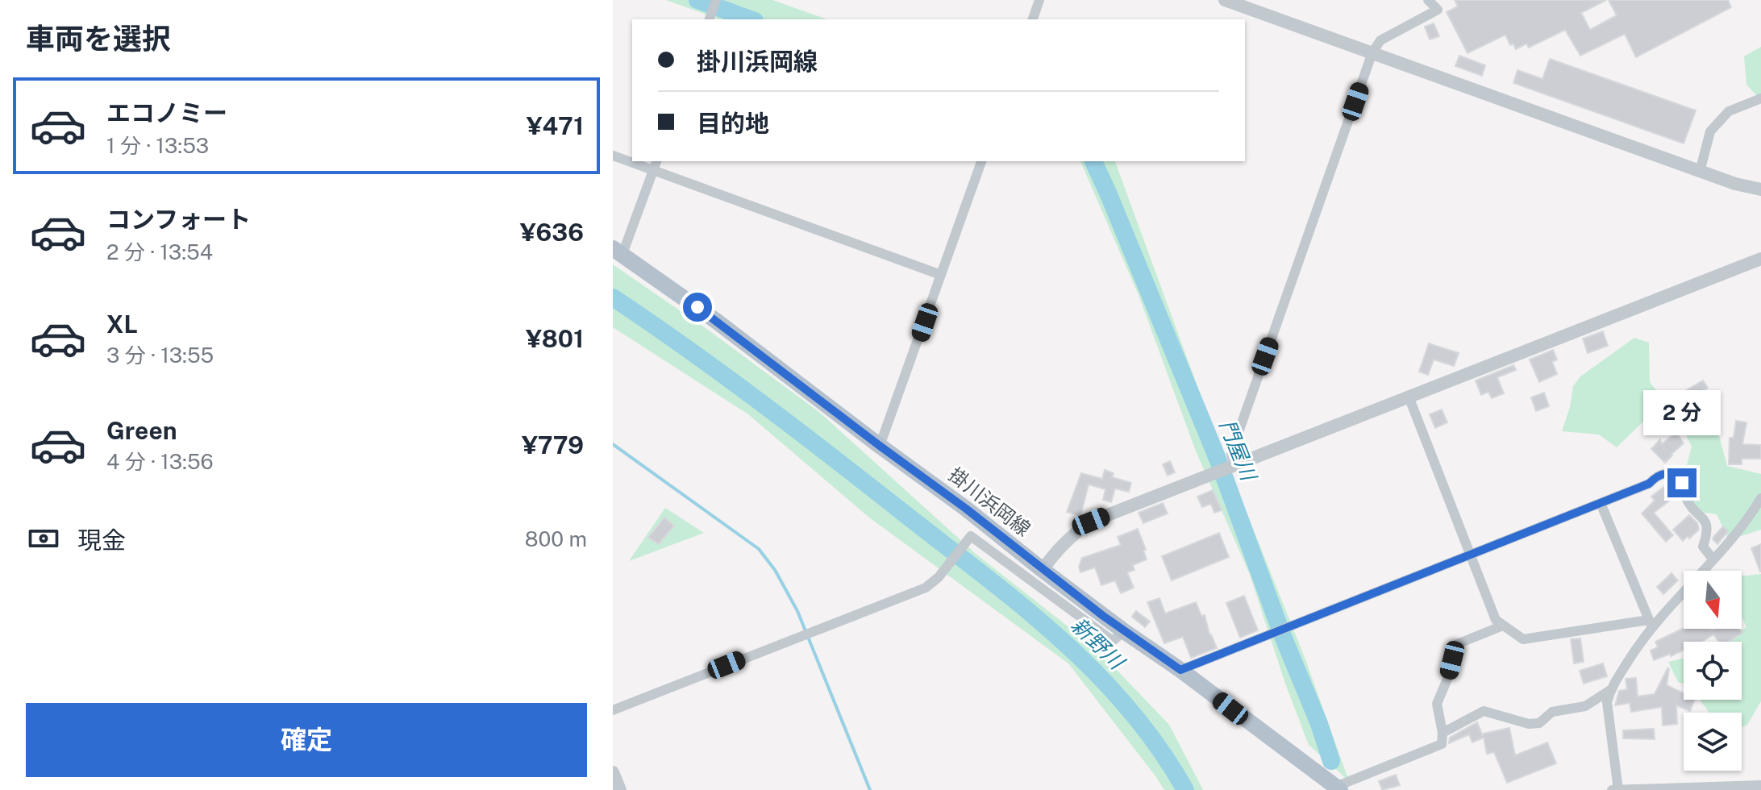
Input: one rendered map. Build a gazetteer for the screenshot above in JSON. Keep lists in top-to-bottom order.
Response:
{
  "streets": {
    "main road": ["掛川浜岡線"]
  },
  "water": ["門屋川", "新野川"],
  "north": "bottom",
  "page": {
    "heading": "車両を選択",
    "banner": ["掛川浜岡線", "目的地"],
    "list": [
      {
        "name": "エコノミー",
        "note": "1 分 · 13:53",
        "value": "¥471"
      },
      {
        "name": "コンフォート",
        "note": "2 分 · 13:54",
        "value": "¥636"
      },
      {
        "name": "XL",
        "note": "3 分 · 13:55",
        "value": "¥801"
      },
      {
        "name": "Green",
        "note": "4 分 · 13:56",
        "value": "¥779"
      }
    ],
    "bubble": "2 分",
    "pay": ["現金", "800 m"],
    "buttons": "確定"
  }
}
